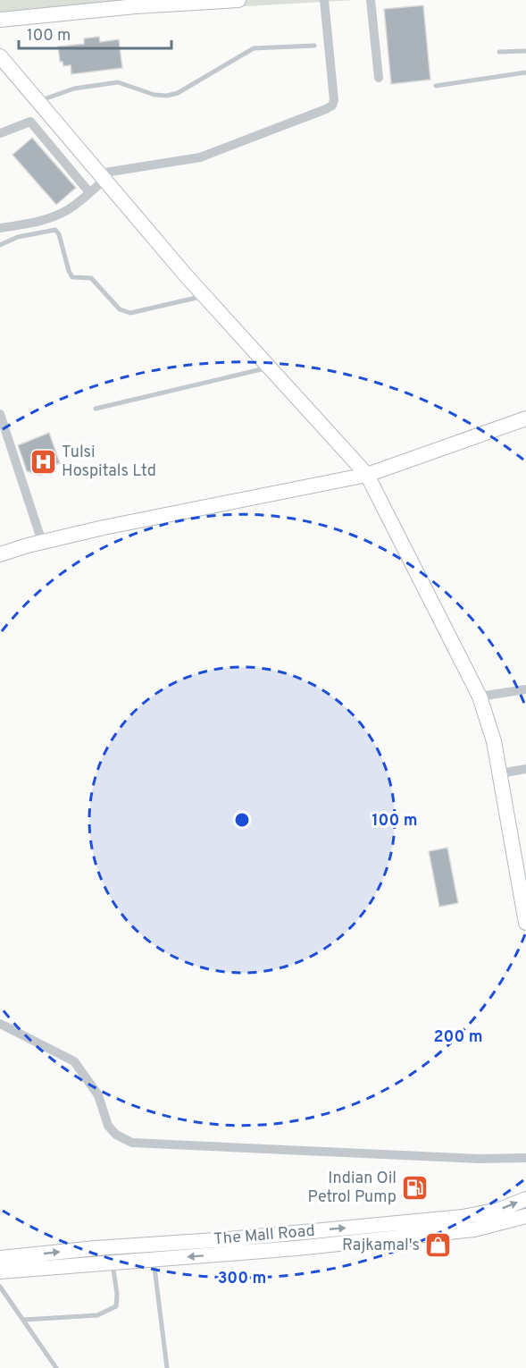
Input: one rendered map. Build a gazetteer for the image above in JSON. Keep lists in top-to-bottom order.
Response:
{
  "streets": {
    "street": ["The Mall Road"]
  },
  "places": {
    "hospital": ["Tulsi Hospitals Ltd"],
    "fuel station": ["Indian Oil Petrol Pump"],
    "shop": ["Rajkamal's"]
  },
  "scale_bar": "100 m",
  "rings": ["100 m", "200 m", "300 m"]
}
